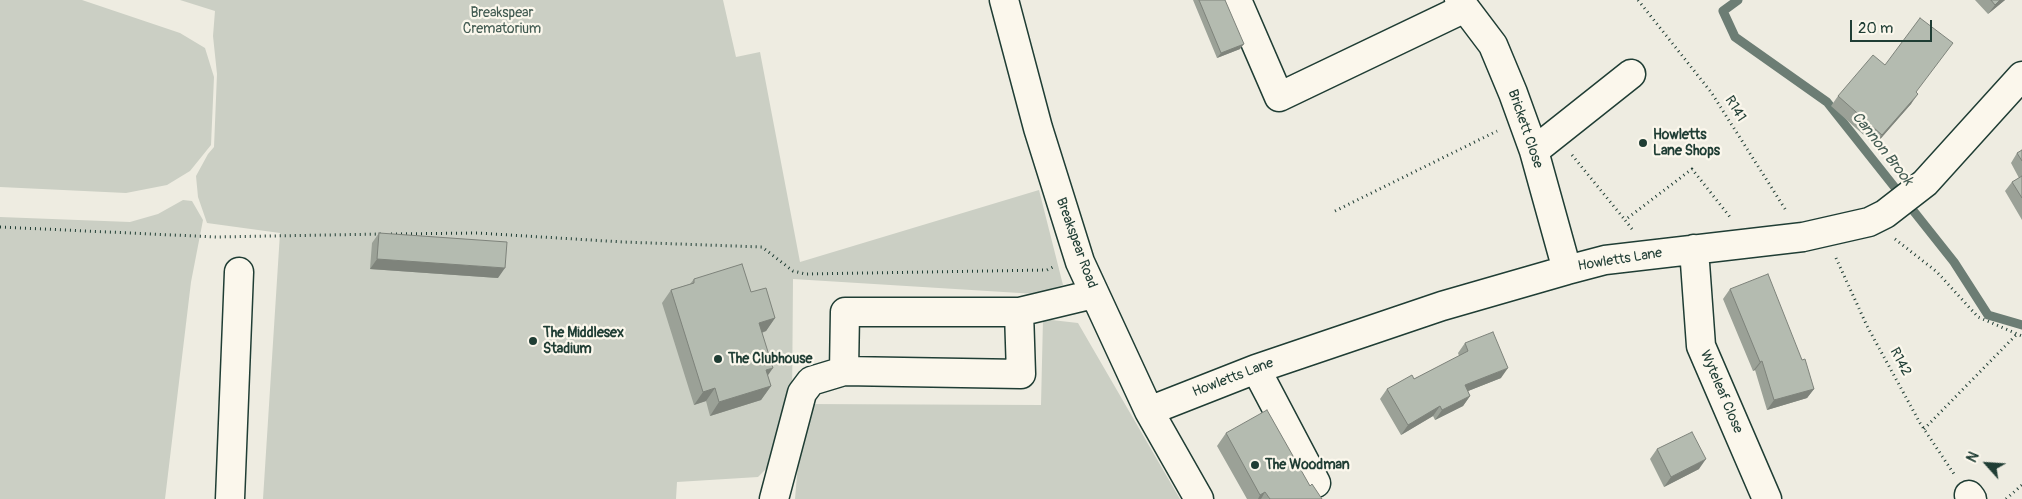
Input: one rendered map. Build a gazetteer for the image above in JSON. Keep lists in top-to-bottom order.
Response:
{
  "streets": {
    "street": [
      "Brickett Close",
      "Breakspear Road",
      "Howletts Lane",
      "Wyteleaf Close"
    ],
    "path": ["R141", "R142"]
  },
  "crossings": [
    ["R141", "Howletts Lane"],
    ["R141", "R142"],
    ["Brickett Close", "Howletts Lane"],
    ["Breakspear Road", "Howletts Lane"],
    ["Howletts Lane", "R142"],
    ["Howletts Lane", "Wyteleaf Close"]
  ],
  "water": ["Cannon Brook"],
  "parks": ["Breakspear Crematorium"],
  "places": [
    "Howletts Lane Shops",
    "The Middlesex Stadium",
    "The Clubhouse",
    "The Woodman"
  ],
  "scale_bar": "20 m",
  "north": "top left"
}
